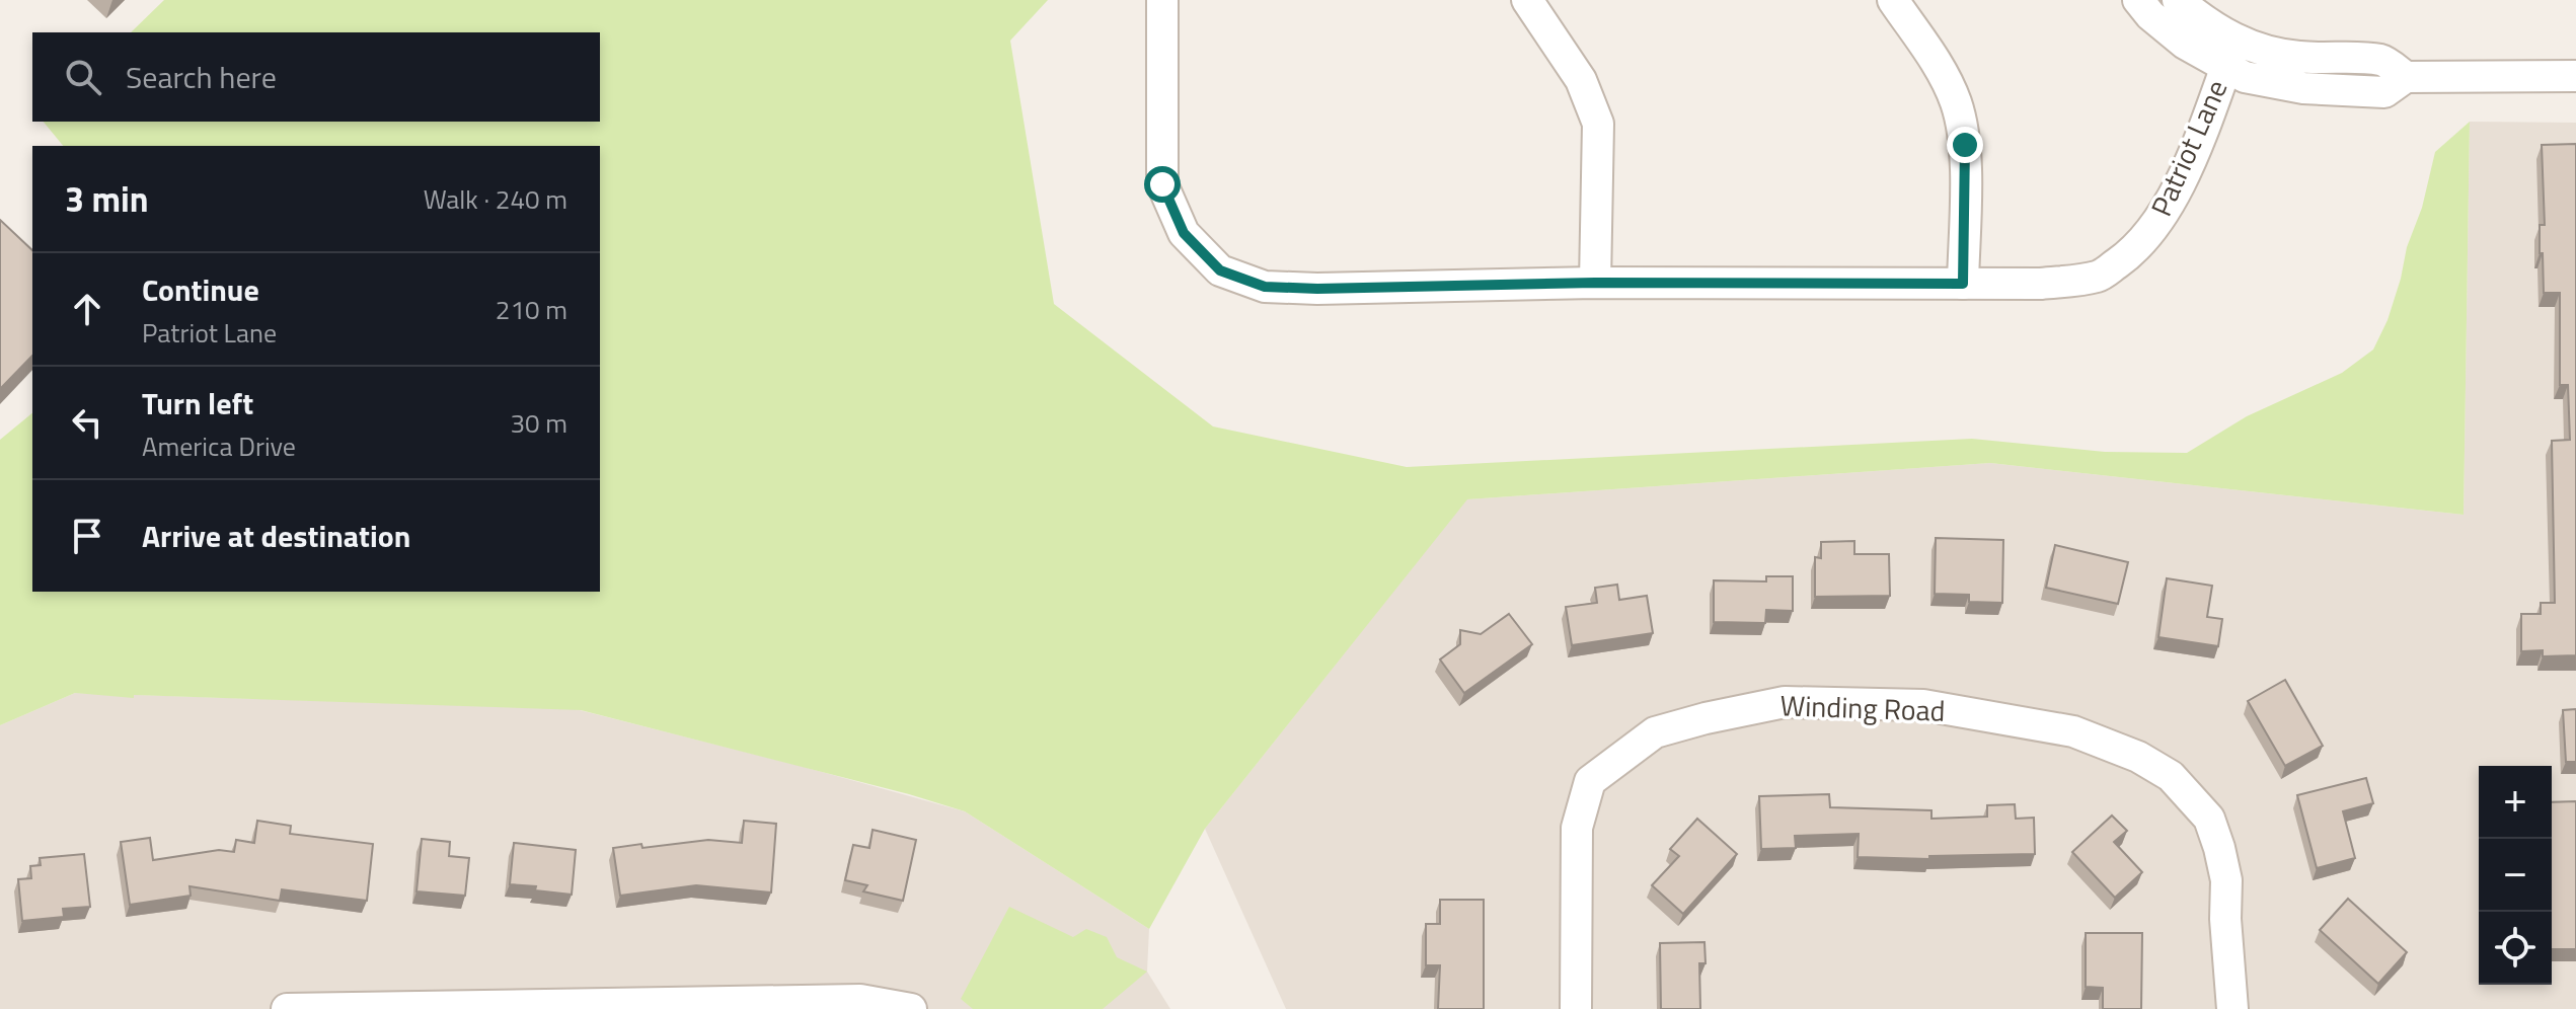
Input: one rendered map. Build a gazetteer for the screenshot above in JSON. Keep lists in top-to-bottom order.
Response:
{
  "streets": {
    "street": ["Patriot Lane", "Winding Road"]
  },
  "page": {
    "search": "Search here",
    "heading": ["3 min", "Walk · 240 m"],
    "list": [
      ["Continue", "Patriot Lane", "210 m"],
      ["Turn left", "America Drive", "30 m"],
      "Arrive at destination"
    ],
    "map_buttons": ["+", "−"]
  }
}
